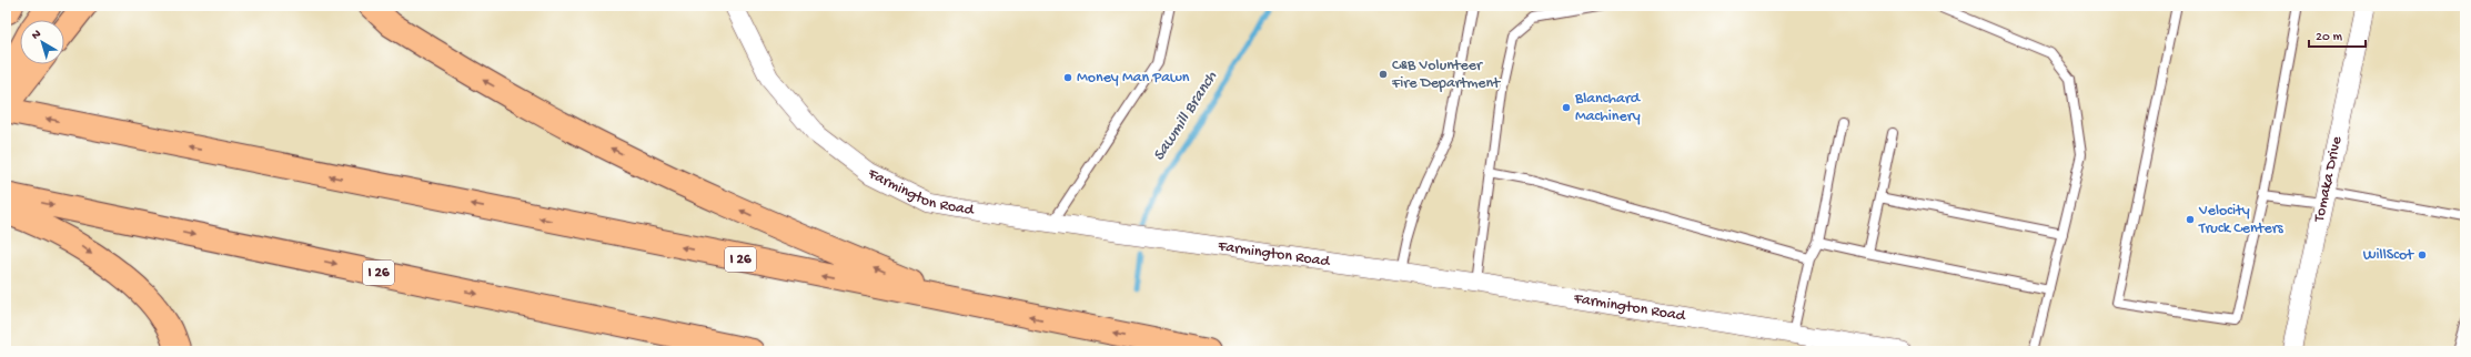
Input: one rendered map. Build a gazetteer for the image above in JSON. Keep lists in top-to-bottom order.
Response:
{
  "streets": {
    "main road": ["I 26"],
    "street": ["Tomaka Drive", "Farmington Road"]
  },
  "water": ["Sawmill Branch"],
  "places": [
    "C&B Volunteer Fire Department",
    "Money Man Pawn",
    "Blanchard Machinery",
    "Velocity Truck Centers",
    "WillScot"
  ],
  "scale_bar": "20 m",
  "north": "top left"
}
